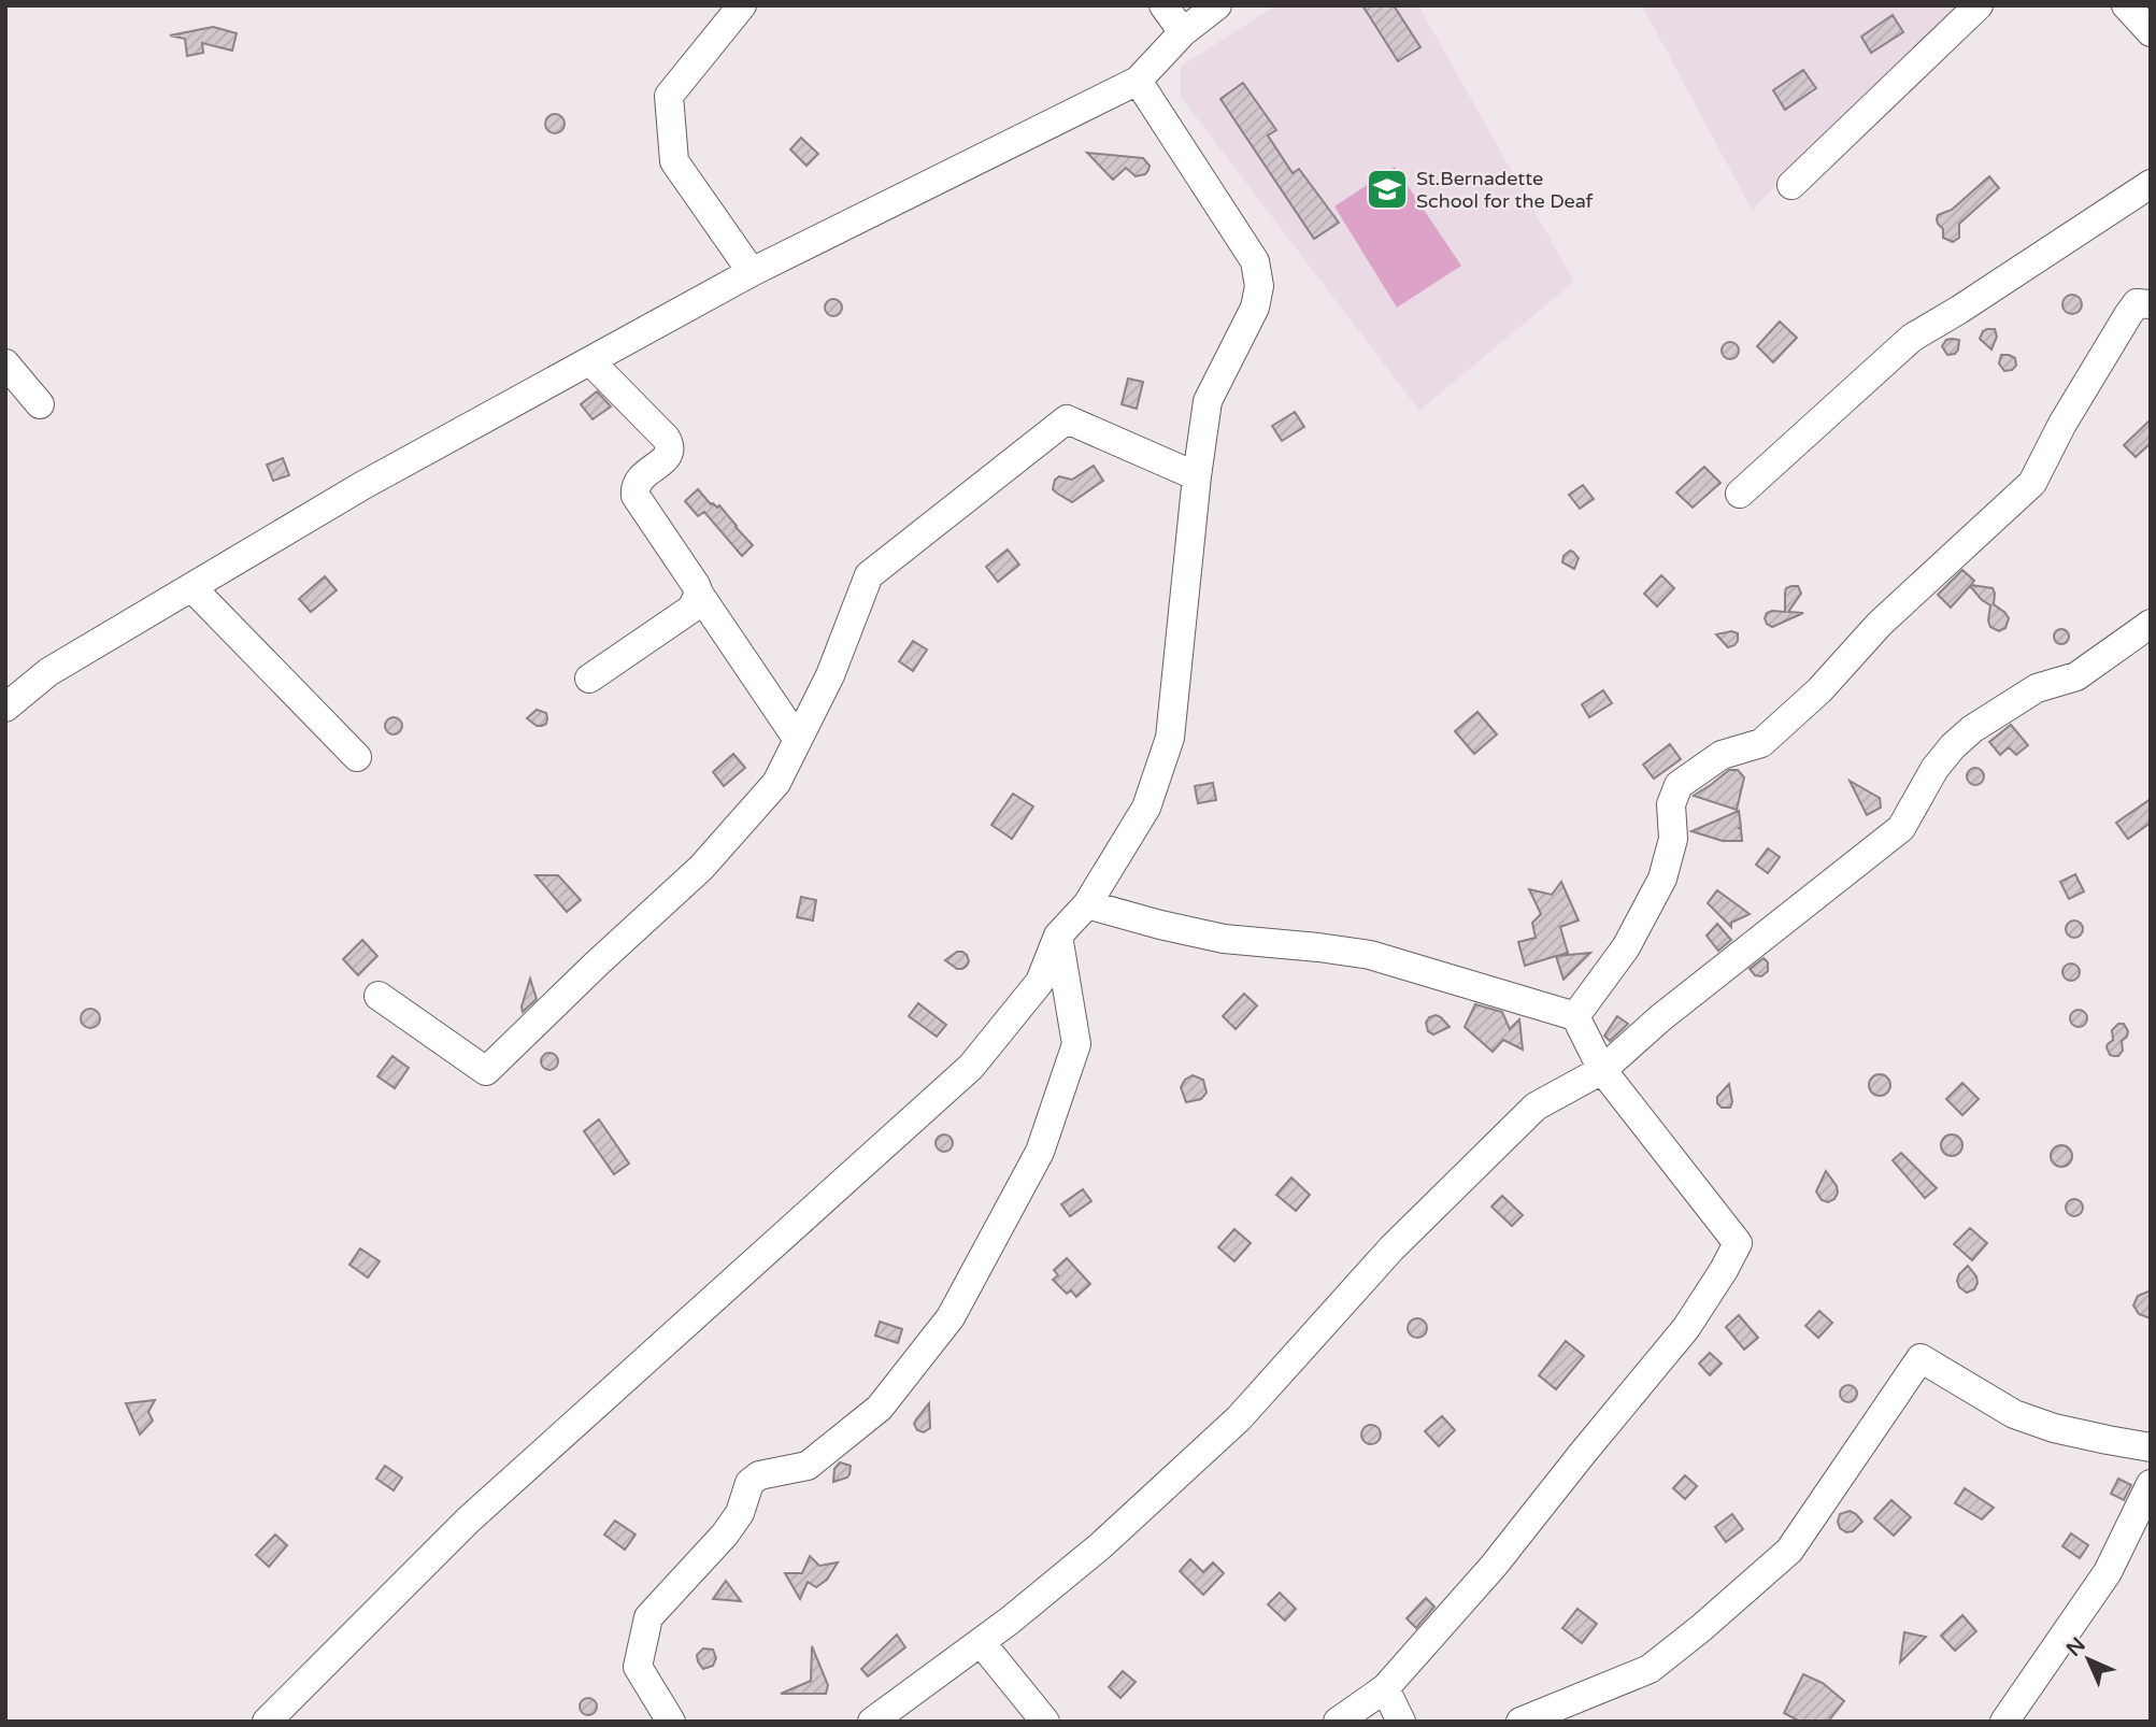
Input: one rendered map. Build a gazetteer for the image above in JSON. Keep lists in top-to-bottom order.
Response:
{
  "places": {
    "school or university": ["St.Bernadette School for the Deaf"]
  },
  "north": "top left"
}
